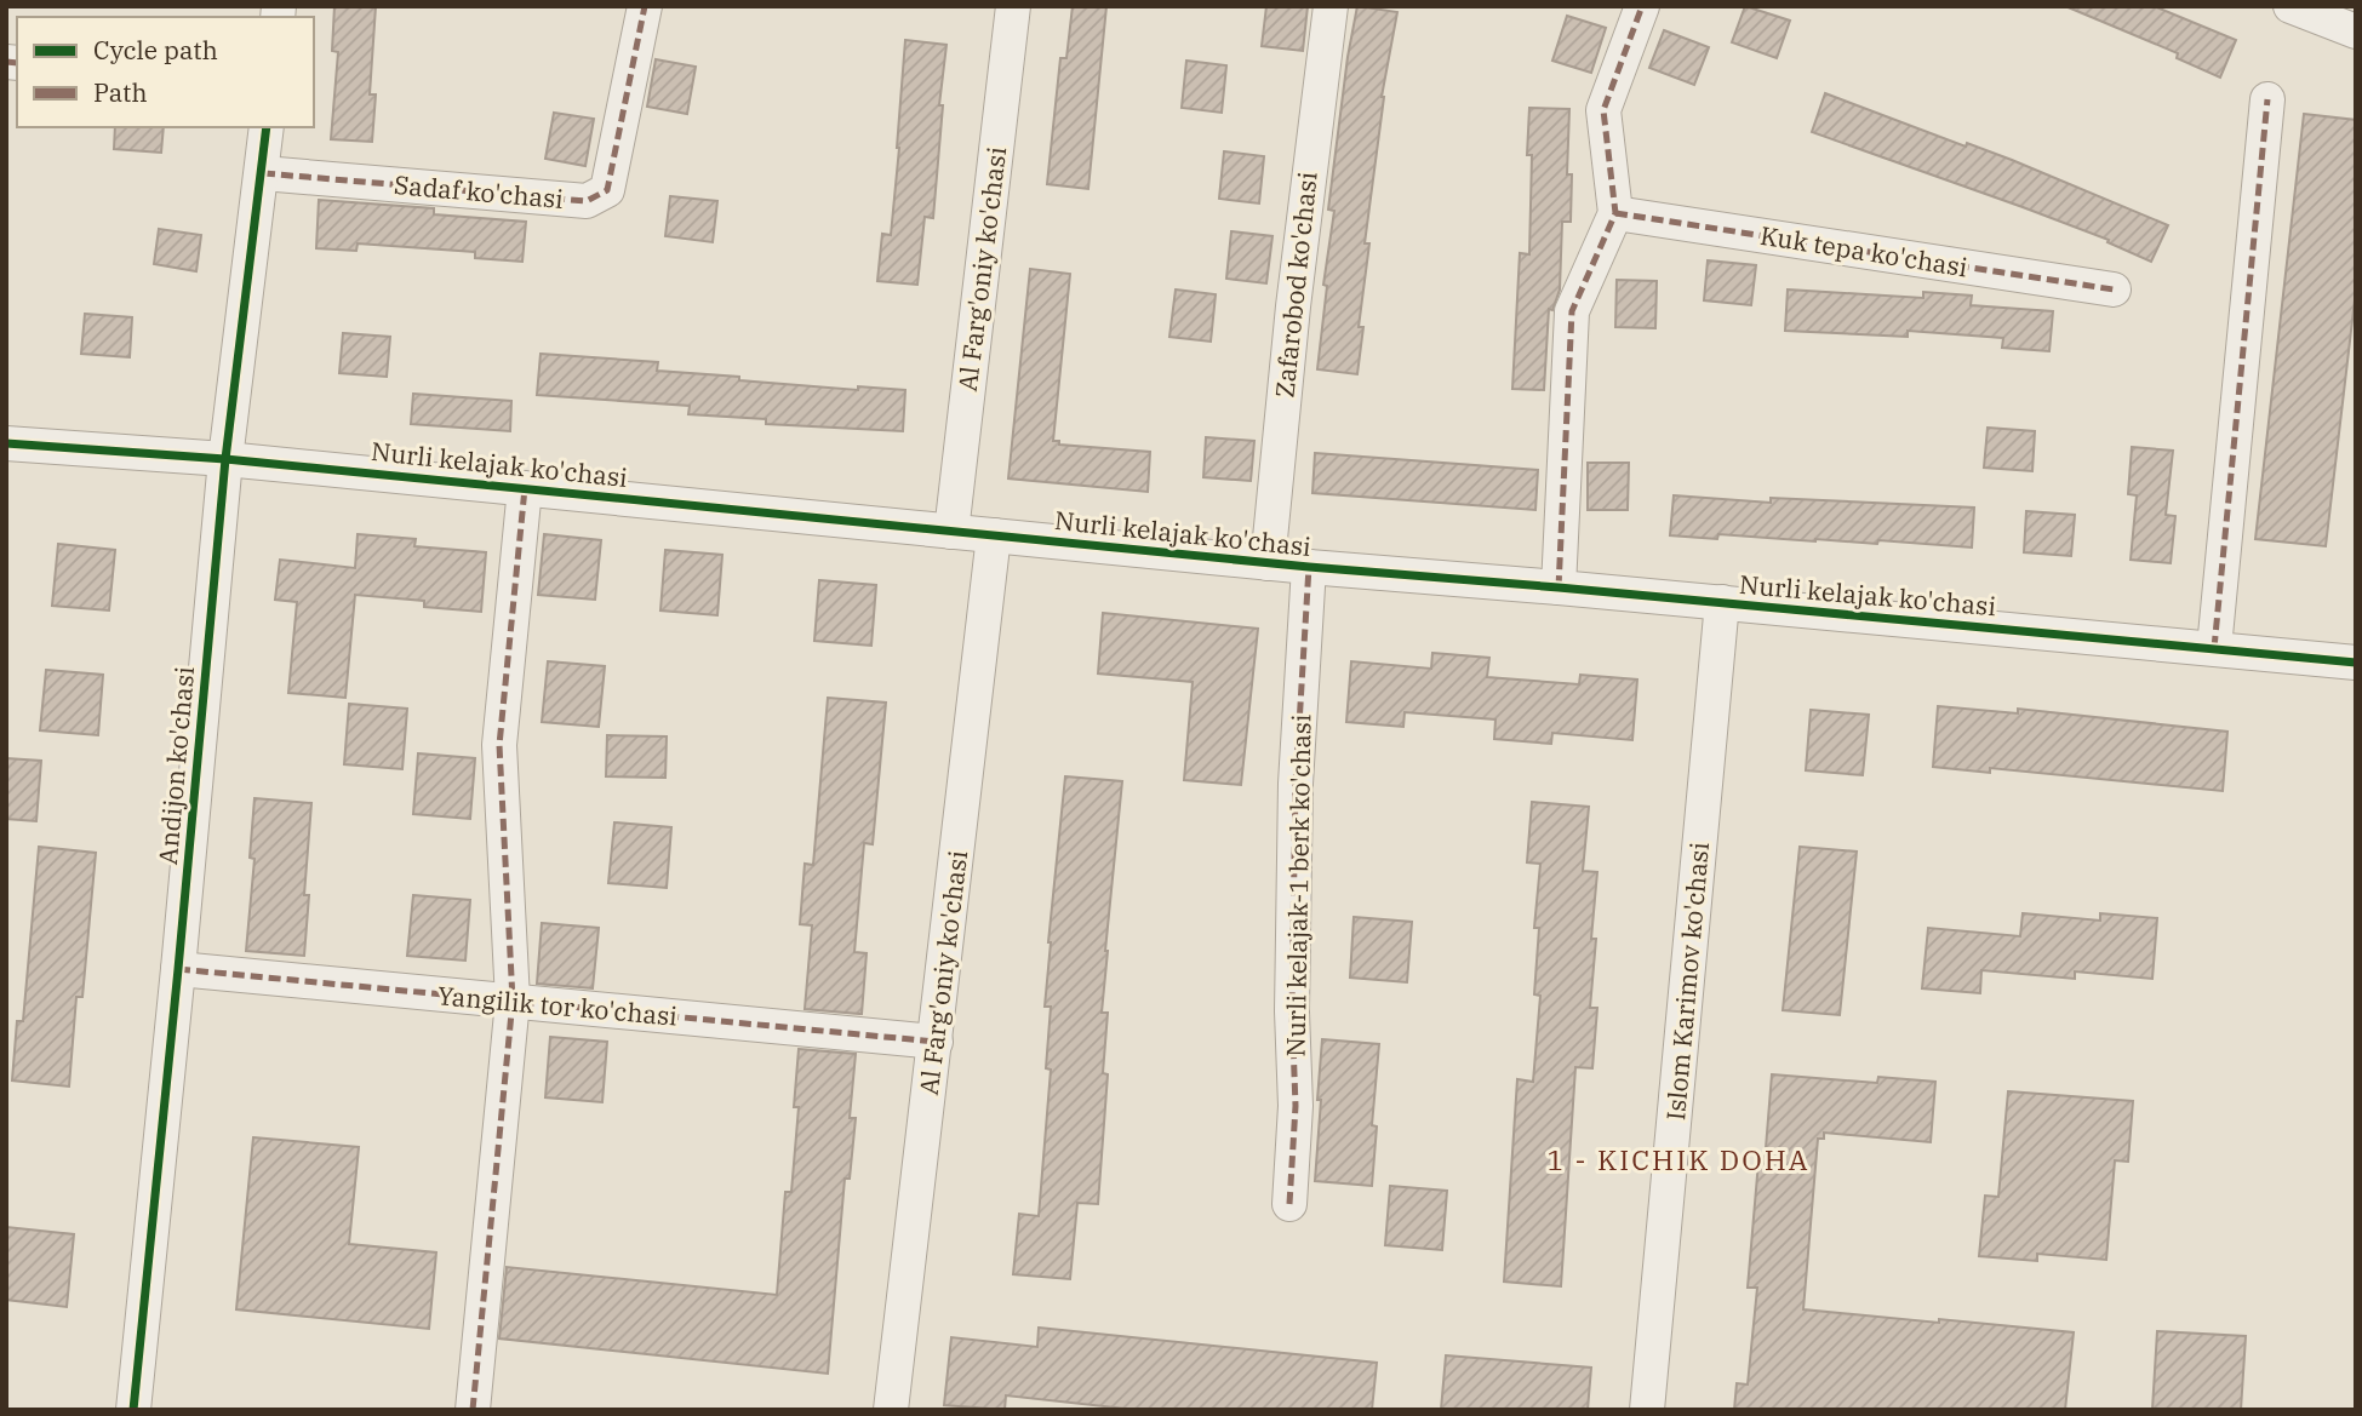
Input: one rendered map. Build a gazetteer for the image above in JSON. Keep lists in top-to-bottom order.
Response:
{
  "streets": {
    "street": [
      "Sadaf ko'chasi",
      "Kuk tepa ko'chasi",
      "Al Farg'oniy ko'chasi",
      "Zafarobod ko'chasi",
      "Nurli kelajak ko'chasi",
      "Andijon ko'chasi",
      "Nurli kelajak-1 berk ko'chasi",
      "Islom Karimov ko'chasi",
      "Yangilik tor ko'chasi"
    ]
  },
  "crossings": [
    ["Sadaf ko'chasi", "Andijon ko'chasi"],
    ["Al Farg'oniy ko'chasi", "Nurli kelajak ko'chasi"],
    ["Al Farg'oniy ko'chasi", "Yangilik tor ko'chasi"],
    ["Zafarobod ko'chasi", "Nurli kelajak ko'chasi"],
    ["Nurli kelajak ko'chasi", "Andijon ko'chasi"],
    ["Nurli kelajak ko'chasi", "Nurli kelajak-1 berk ko'chasi"],
    ["Nurli kelajak ko'chasi", "Islom Karimov ko'chasi"],
    ["Andijon ko'chasi", "Yangilik tor ko'chasi"]
  ],
  "districts": ["1 - KICHIK DOHA"],
  "legend": ["Cycle path", "Path"]
}
